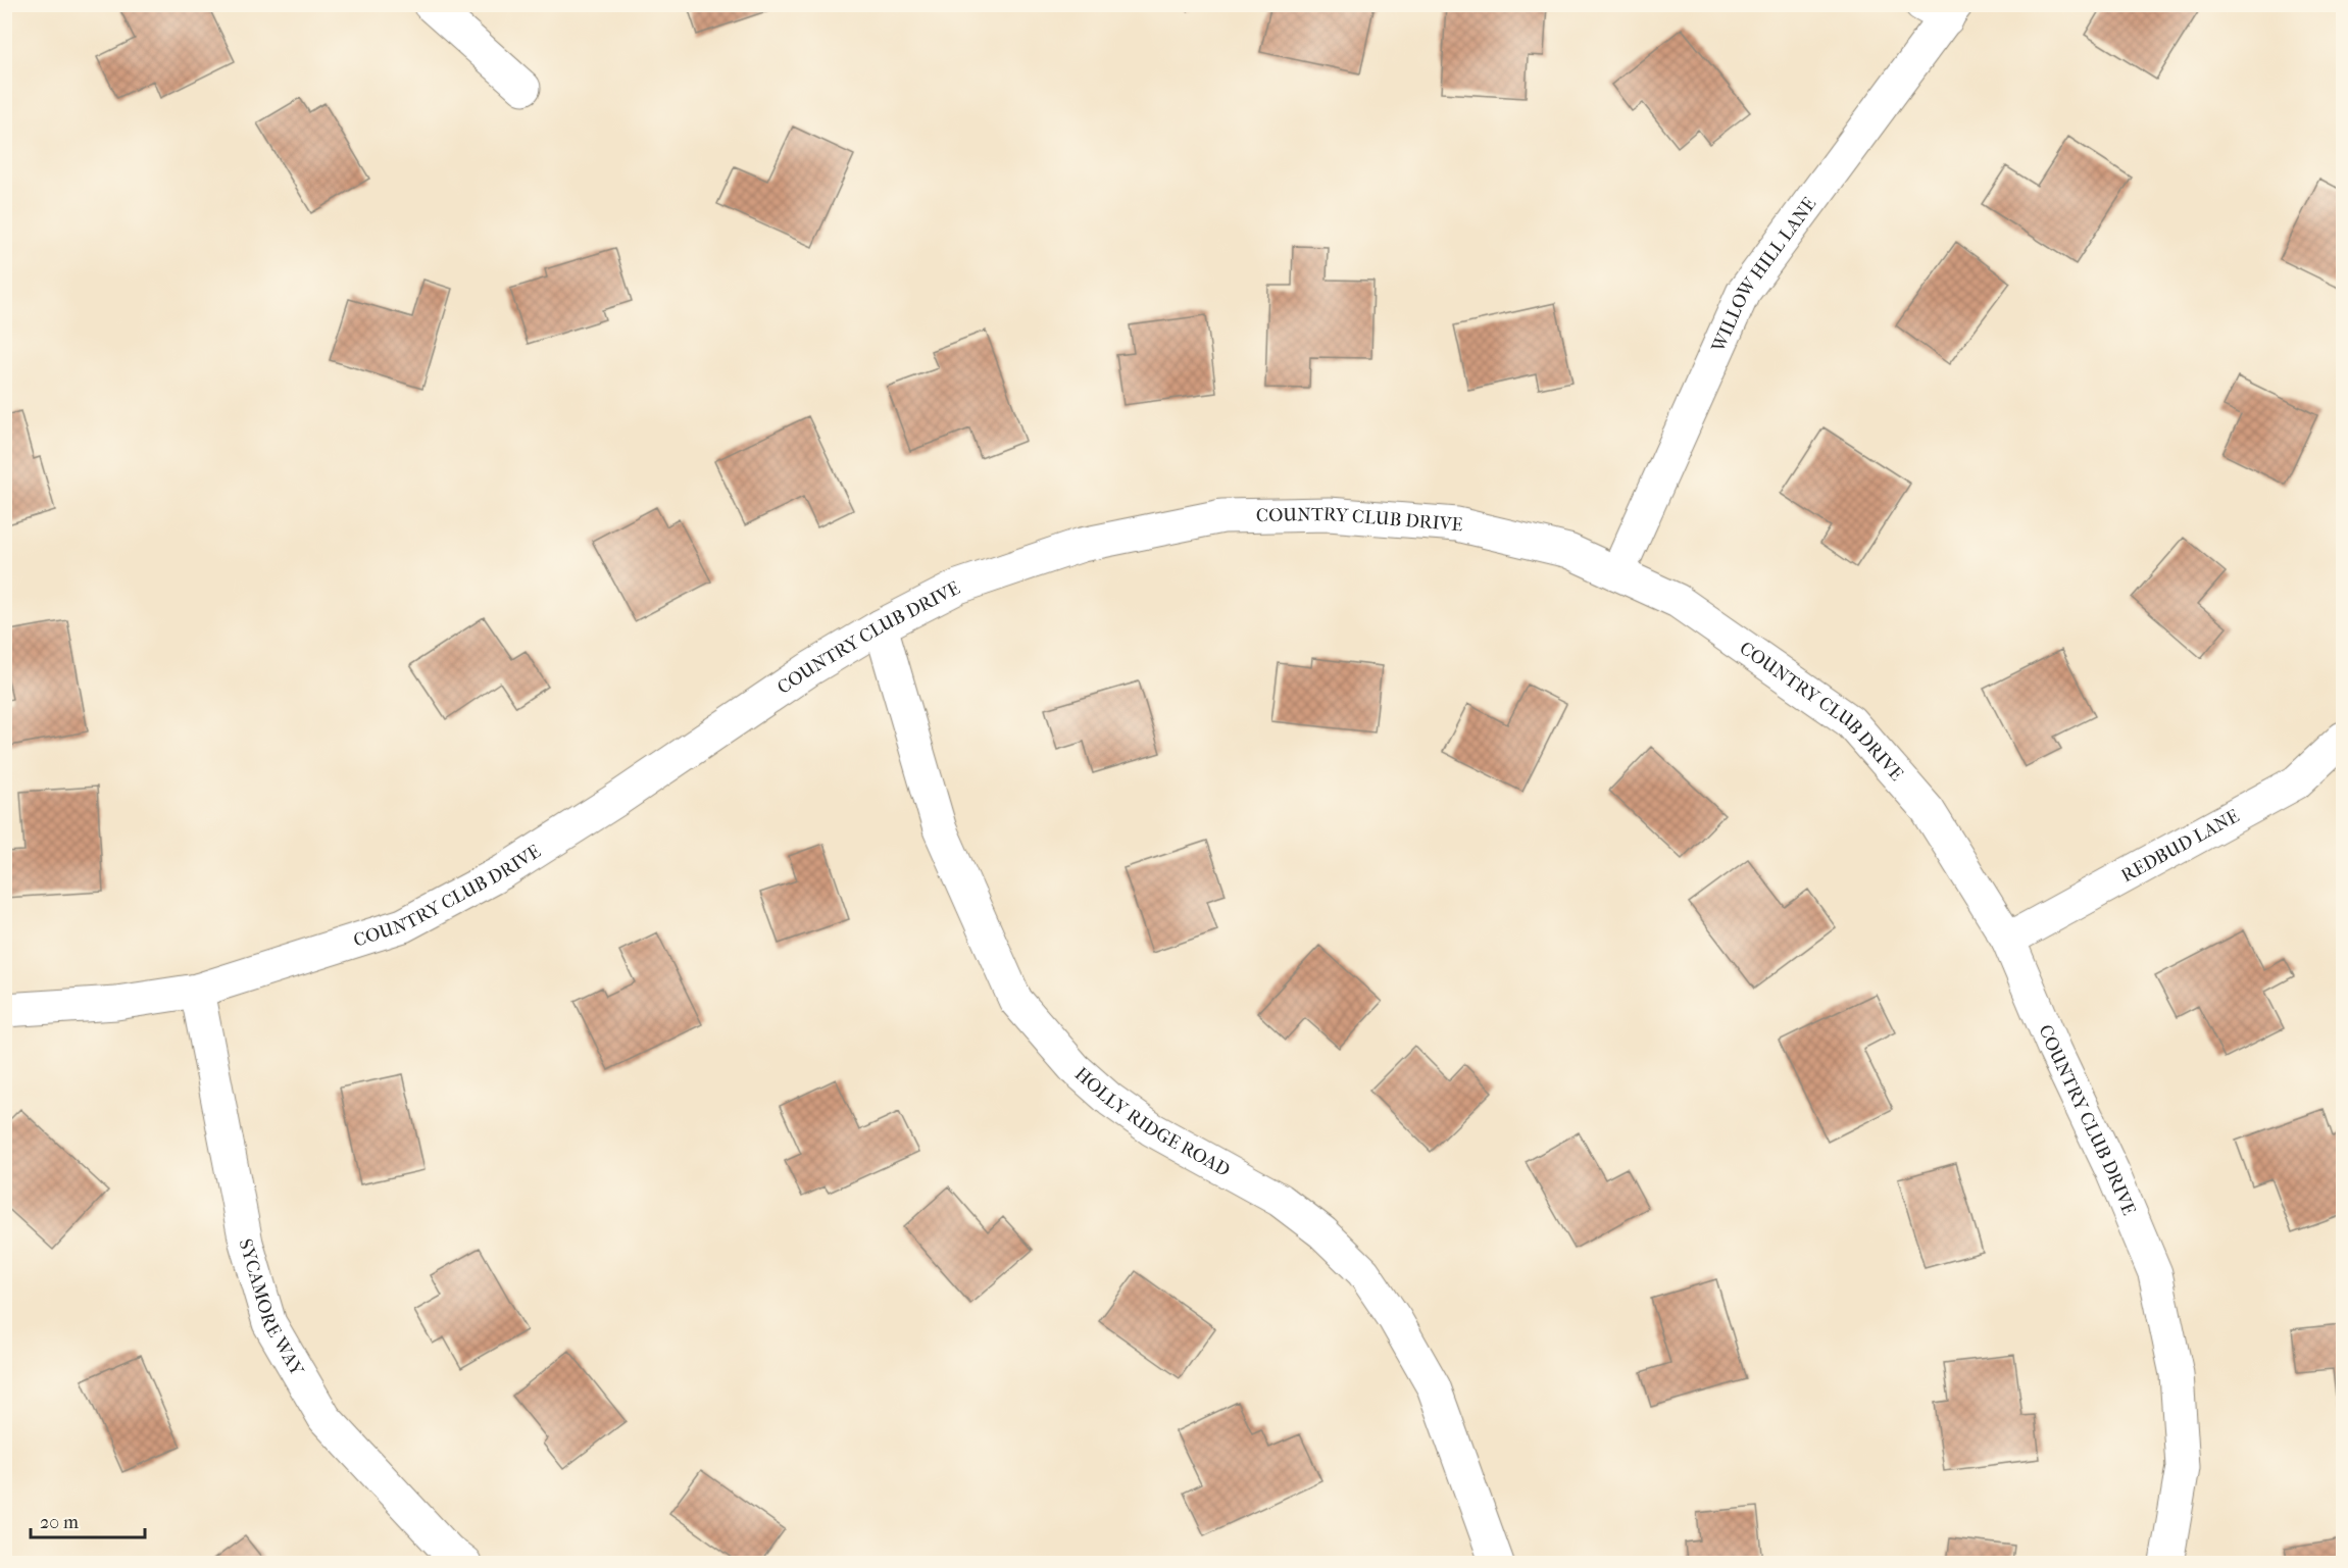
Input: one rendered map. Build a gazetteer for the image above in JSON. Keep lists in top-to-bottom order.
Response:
{
  "streets": {
    "street": [
      "WILLOW HILL LANE",
      "COUNTRY CLUB DRIVE",
      "REDBUD LANE",
      "HOLLY RIDGE ROAD",
      "SYCAMORE WAY"
    ]
  },
  "crossings": [
    ["WILLOW HILL LANE", "COUNTRY CLUB DRIVE"],
    ["COUNTRY CLUB DRIVE", "REDBUD LANE"],
    ["COUNTRY CLUB DRIVE", "HOLLY RIDGE ROAD"],
    ["COUNTRY CLUB DRIVE", "SYCAMORE WAY"]
  ],
  "scale_bar": "20 m"
}
